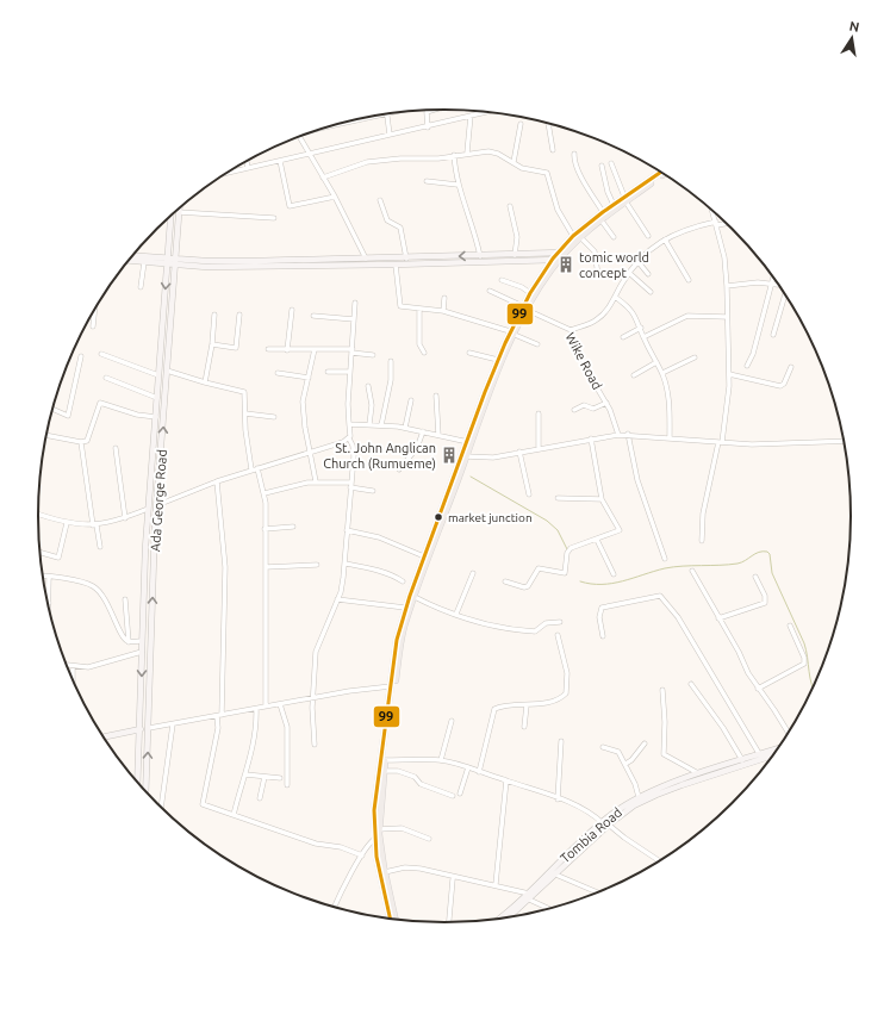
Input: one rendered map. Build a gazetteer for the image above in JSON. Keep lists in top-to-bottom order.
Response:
{
  "streets": {
    "main road": ["Ada George Road", "Tombia Road"],
    "street": ["Wike Road"]
  },
  "places": {
    "building": ["tomic world concept", "St. John Anglican Church (Rumueme)"],
    "other": ["market junction"]
  },
  "lines": ["transit line 99"],
  "north": "top"
}
